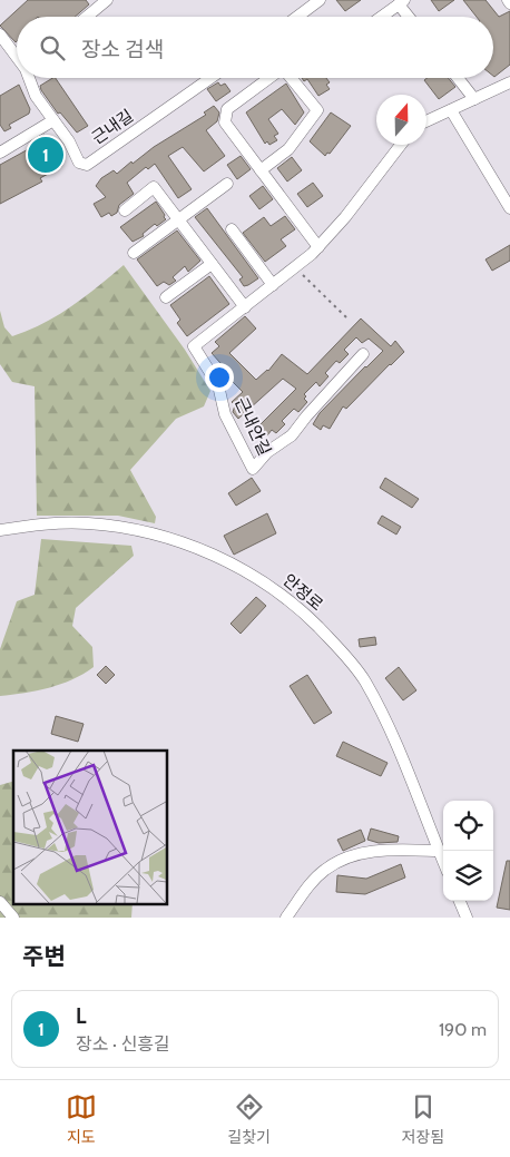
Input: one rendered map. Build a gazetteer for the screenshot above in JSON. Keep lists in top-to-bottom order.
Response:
{
  "streets": {
    "street": ["근내길", "근내안길", "안정로"]
  },
  "north": "top",
  "page": {
    "search": "장소 검색",
    "pins": "1",
    "heading": "주변",
    "list": [
      {
        "mark": "1",
        "name": "L",
        "note": "장소 · 신흥길",
        "value": "190 m"
      }
    ],
    "nav": ["지도", "길찾기", "저장됨"]
  }
}
